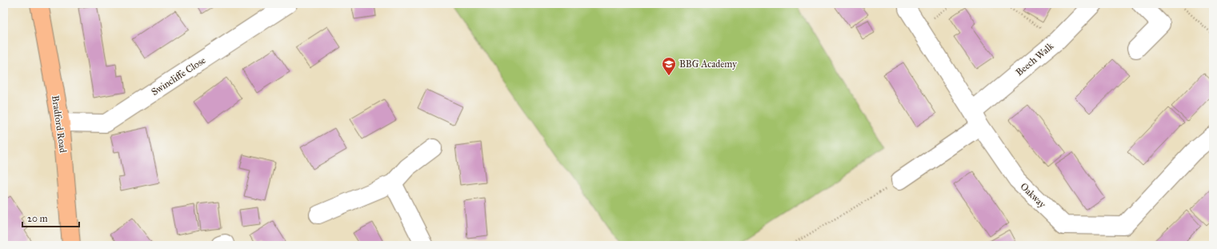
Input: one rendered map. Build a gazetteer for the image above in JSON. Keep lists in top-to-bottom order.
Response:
{
  "streets": {
    "main road": ["Bradford Road"],
    "street": ["Beech Walk", "Swincliffe Close", "Oakway"]
  },
  "crossings": [
    ["Beech Walk", "Oakway"],
    ["Swincliffe Close", "Bradford Road"]
  ],
  "places": {
    "school or university": ["BBG Academy"]
  },
  "scale_bar": "20 m"
}
